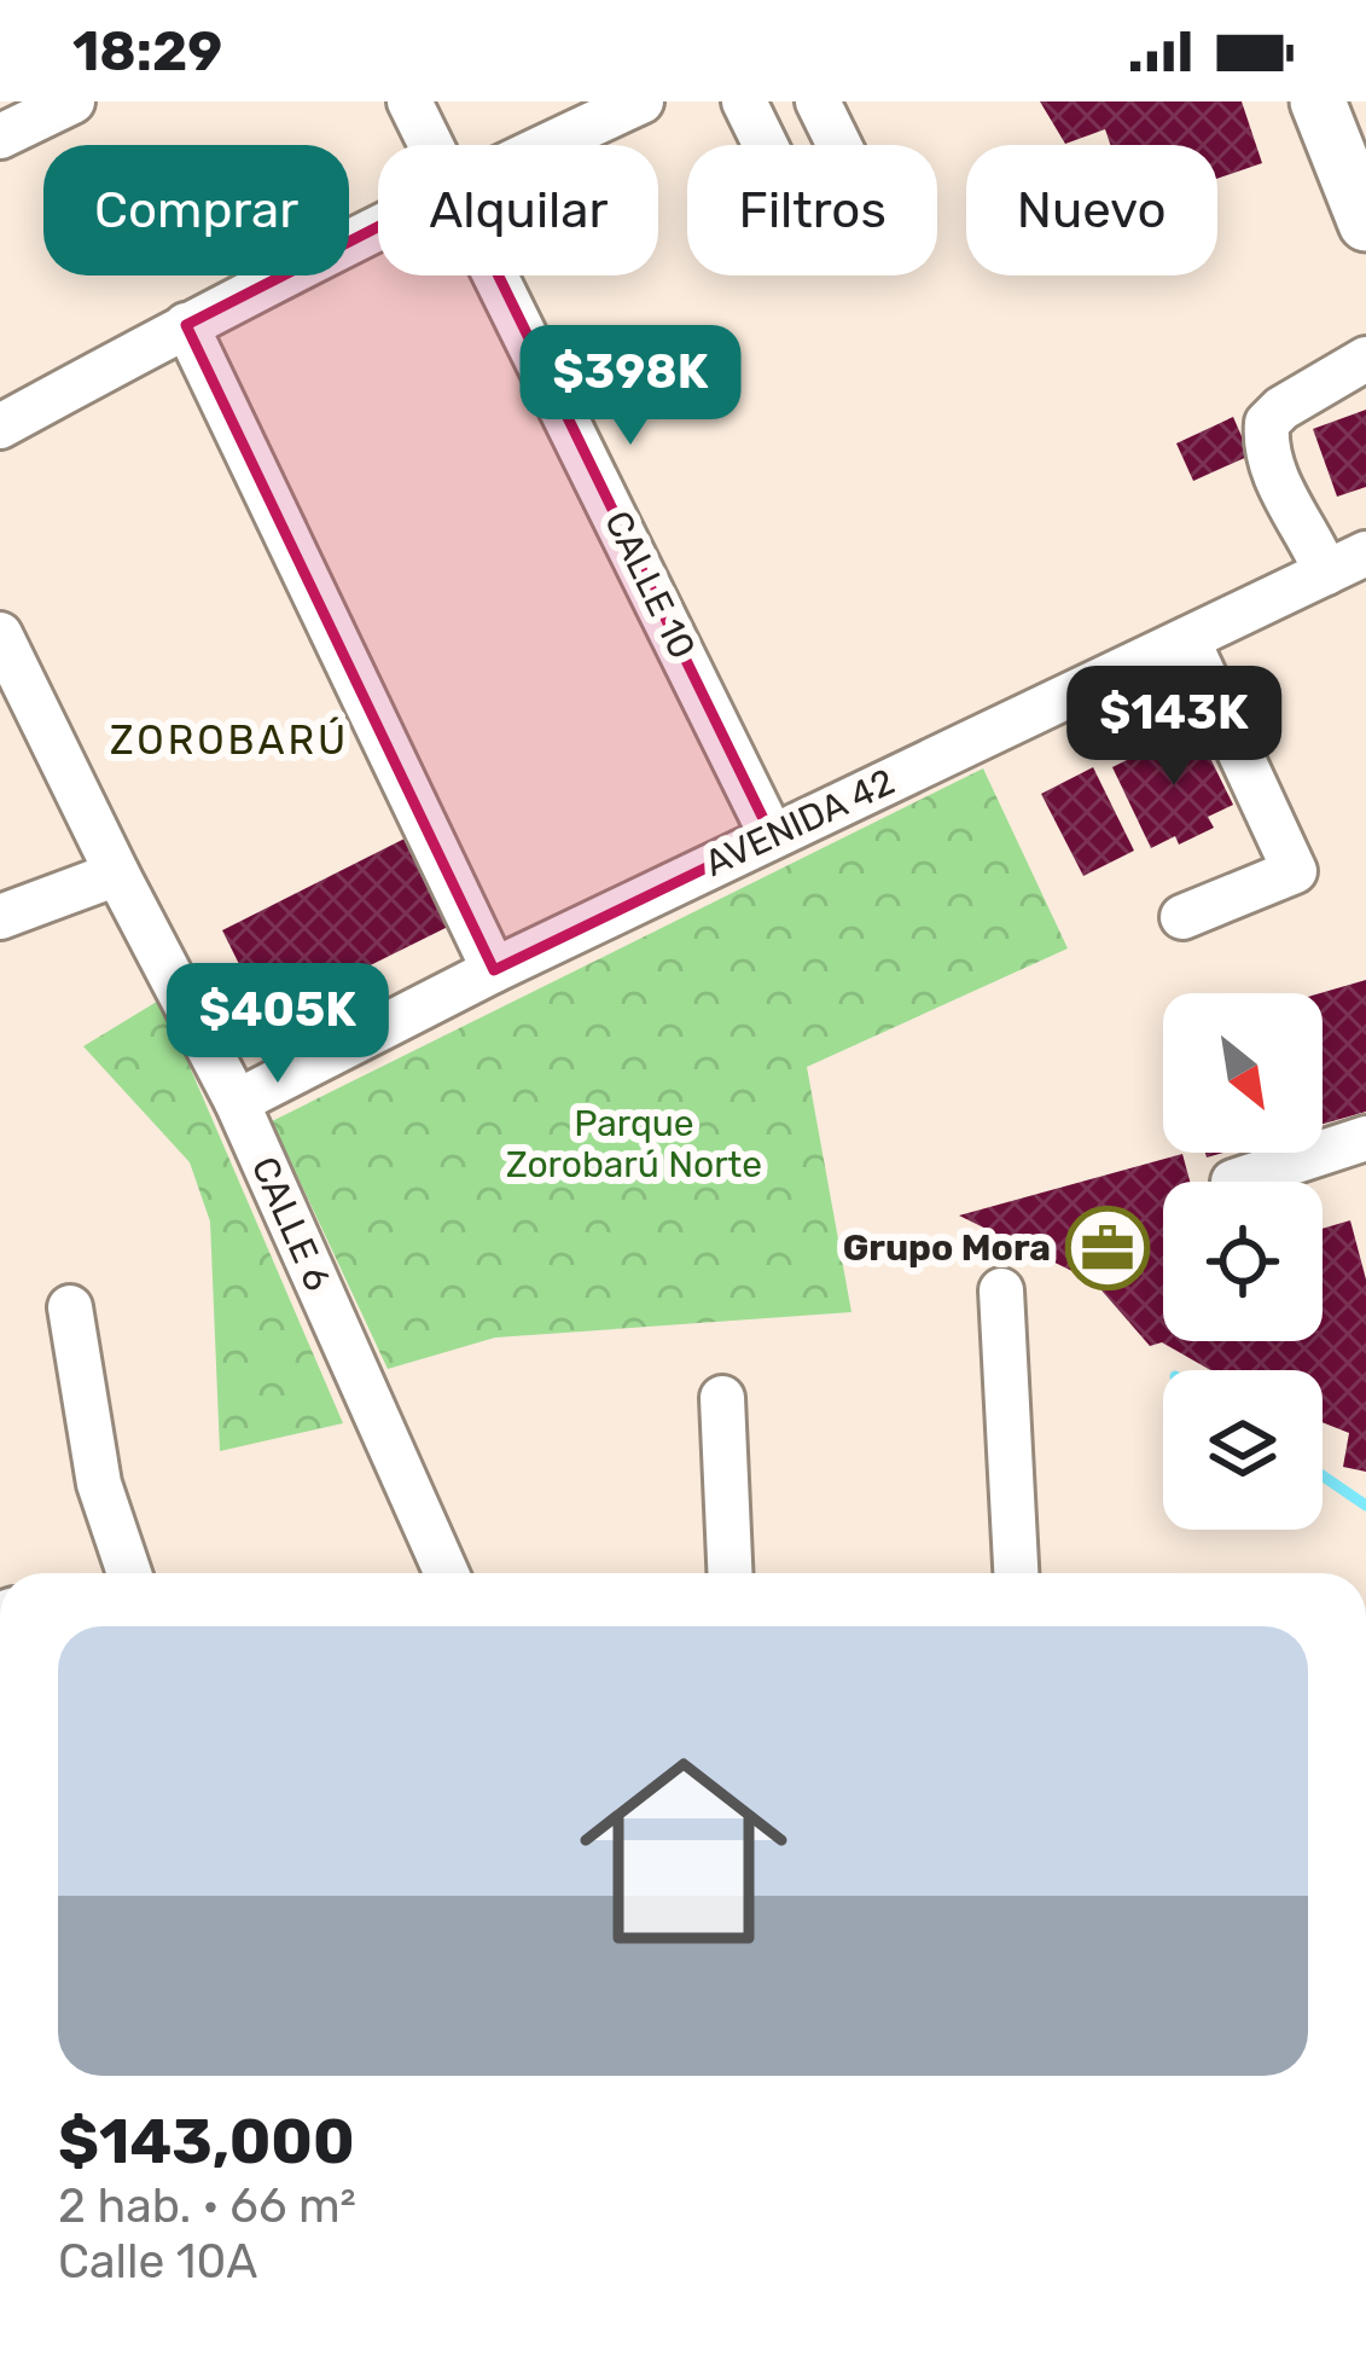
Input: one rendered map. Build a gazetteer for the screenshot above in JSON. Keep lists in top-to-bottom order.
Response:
{
  "streets": {
    "street": ["CALLE 10", "AVENIDA 42", "CALLE 6"]
  },
  "crossings": [
    ["CALLE 10", "AVENIDA 42"],
    ["AVENIDA 42", "CALLE 6"]
  ],
  "districts": ["ZOROBARÚ"],
  "parks": ["Parque Zorobarú Norte"],
  "places": {
    "office": ["Grupo Mora"]
  },
  "north": "bottom right",
  "page": {
    "status": "18:29",
    "chip": [
      "Comprar",
      "Alquilar",
      "Filtros",
      "Nuevo"
    ],
    "price": ["$398K", "$143K", "$405K"],
    "list": [
      {
        "name": "$143,000",
        "note": "2 hab. · 66 m² · Calle 10A"
      }
    ]
  }
}
